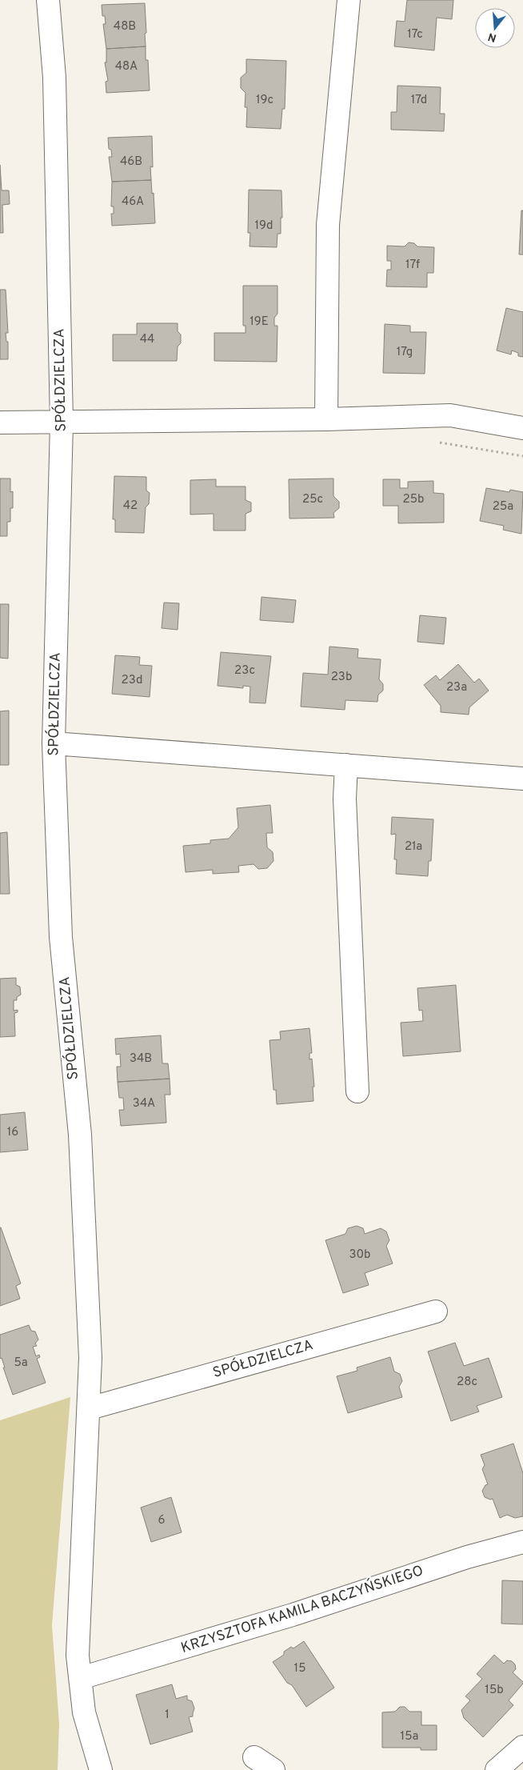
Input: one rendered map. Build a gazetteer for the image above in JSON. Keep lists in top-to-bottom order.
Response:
{
  "streets": {
    "street": ["SPÓŁDZIELCZA", "KRZYSZTOFA KAMILA BACZYŃSKIEGO"]
  },
  "crossings": [
    ["SPÓŁDZIELCZA", "KRZYSZTOFA KAMILA BACZYŃSKIEGO"]
  ],
  "house_numbers": [
    "48B",
    "17c",
    "48A",
    "19c",
    "17d",
    "46B",
    "46A",
    "19d",
    "17f",
    "19E",
    "44",
    "17g",
    "25c",
    "25b",
    "42",
    "25a",
    "23c",
    "23b",
    "23d",
    "23a",
    "21a",
    "34B",
    "34A",
    "16",
    "30b",
    "5a",
    "28c",
    "6",
    "15",
    "15b",
    "1",
    "15a"
  ],
  "north": "bottom"
}
